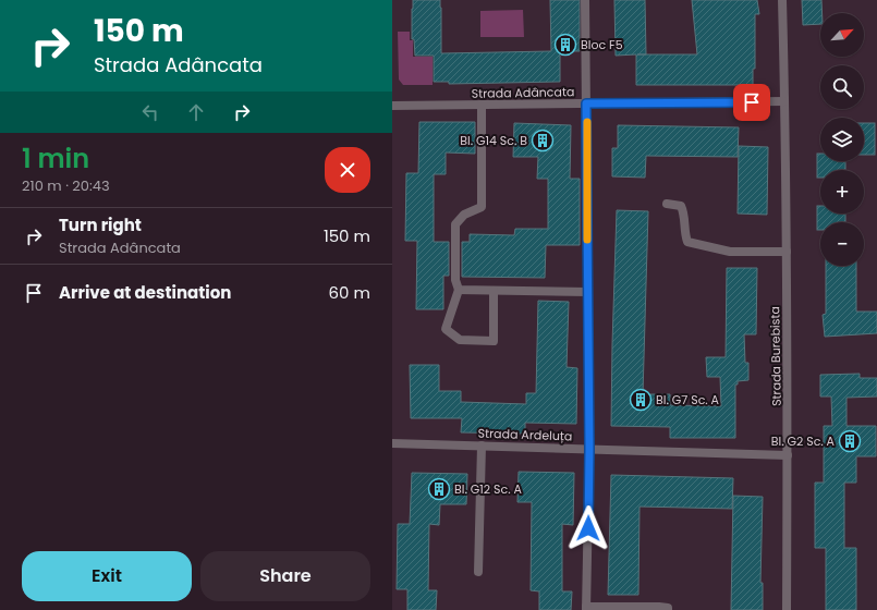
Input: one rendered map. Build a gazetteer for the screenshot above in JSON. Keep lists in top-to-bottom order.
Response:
{
  "streets": {
    "street": ["Strada Adâncata", "Strada Burebista", "Strada Ardeluța"]
  },
  "crossings": [
    ["Strada Adâncata", "Strada Burebista"],
    ["Strada Burebista", "Strada Ardeluța"]
  ],
  "places": {
    "building": [
      "Bloc F5",
      "Bl. G14 Sc. B",
      "Bl. G7 Sc. A",
      "Bl. G2 Sc. A",
      "Bl. G12 Sc. A"
    ]
  },
  "north": "top right",
  "page": {
    "turn": ["150 m", "Strada Adâncata"],
    "map_buttons": ["+", "−"],
    "heading": ["1 min", "210 m · 20:43"],
    "list": [
      {
        "name": "Turn right",
        "note": "Strada Adâncata",
        "value": "150 m"
      },
      {
        "name": "Arrive at destination",
        "value": "60 m"
      }
    ],
    "buttons": ["Exit", "Share"]
  }
}
